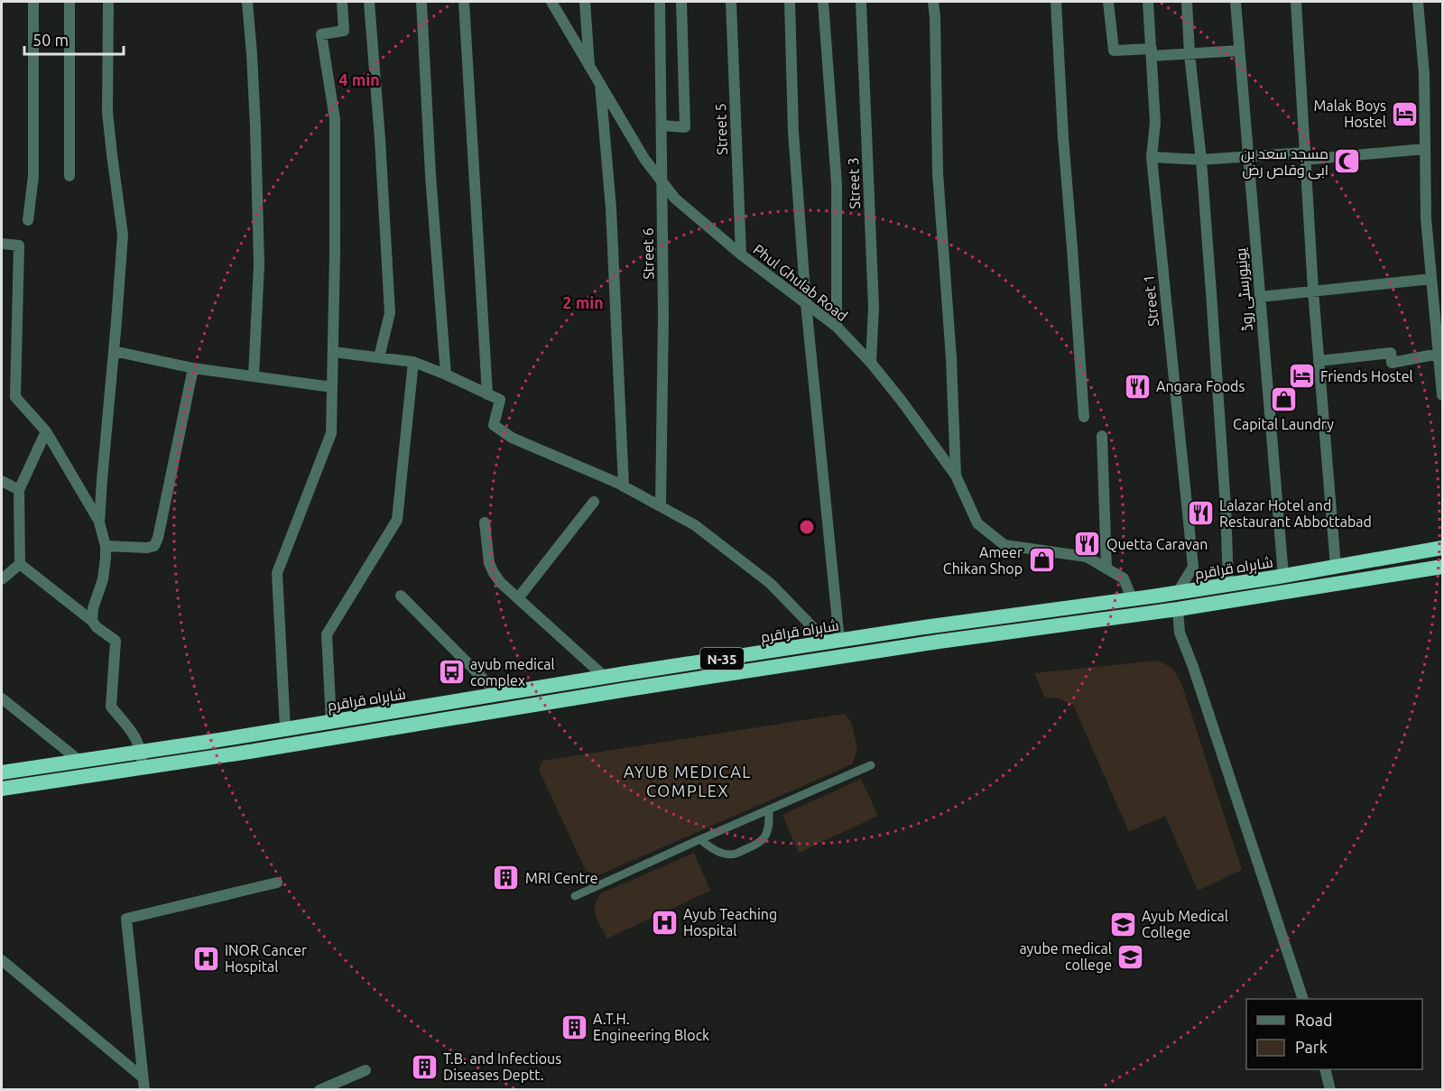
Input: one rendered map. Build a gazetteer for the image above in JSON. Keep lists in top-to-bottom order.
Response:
{
  "streets": {
    "highway": ["شاہراہ قراقرم", "N-35"],
    "street": [
      "Street 5",
      "Street 3",
      "Street 6",
      "Phul Ghulab Road",
      "یونیورسٹی روڈ",
      "Street 1"
    ]
  },
  "crossings": [
    ["Street 5", "Phul Ghulab Road"],
    ["Street 3", "Phul Ghulab Road"],
    ["Street 6", "Phul Ghulab Road"],
    ["Phul Ghulab Road", "شاہراہ قراقرم"],
    ["یونیورسٹی روڈ", "شاہراہ قراقرم"],
    ["Street 1", "شاہراہ قراقرم"]
  ],
  "districts": ["AYUB MEDICAL COMPLEX"],
  "places": {
    "hotel": ["Malak Boys Hostel", "Friends Hostel"],
    "mosque": ["مسجد سعد بن ابی وقاص رض"],
    "restaurant": ["Angara Foods", "Lalazar Hotel and Restaurant Abbottabad", "Quetta Caravan"],
    "shop": ["Capital Laundry", "Ameer Chikan Shop"],
    "bus stop": ["ayub medical complex"],
    "building": ["MRI Centre", "A.T.H. Engineering Block", "T.B. and Infectious Diseases Deptt."],
    "hospital": ["Ayub Teaching Hospital", "INOR Cancer Hospital"],
    "school or university": ["Ayub Medical College", "ayube medical college"]
  },
  "legend": ["Road", "Park"],
  "scale_bar": "50 m",
  "rings": ["4 min", "2 min"]
}
